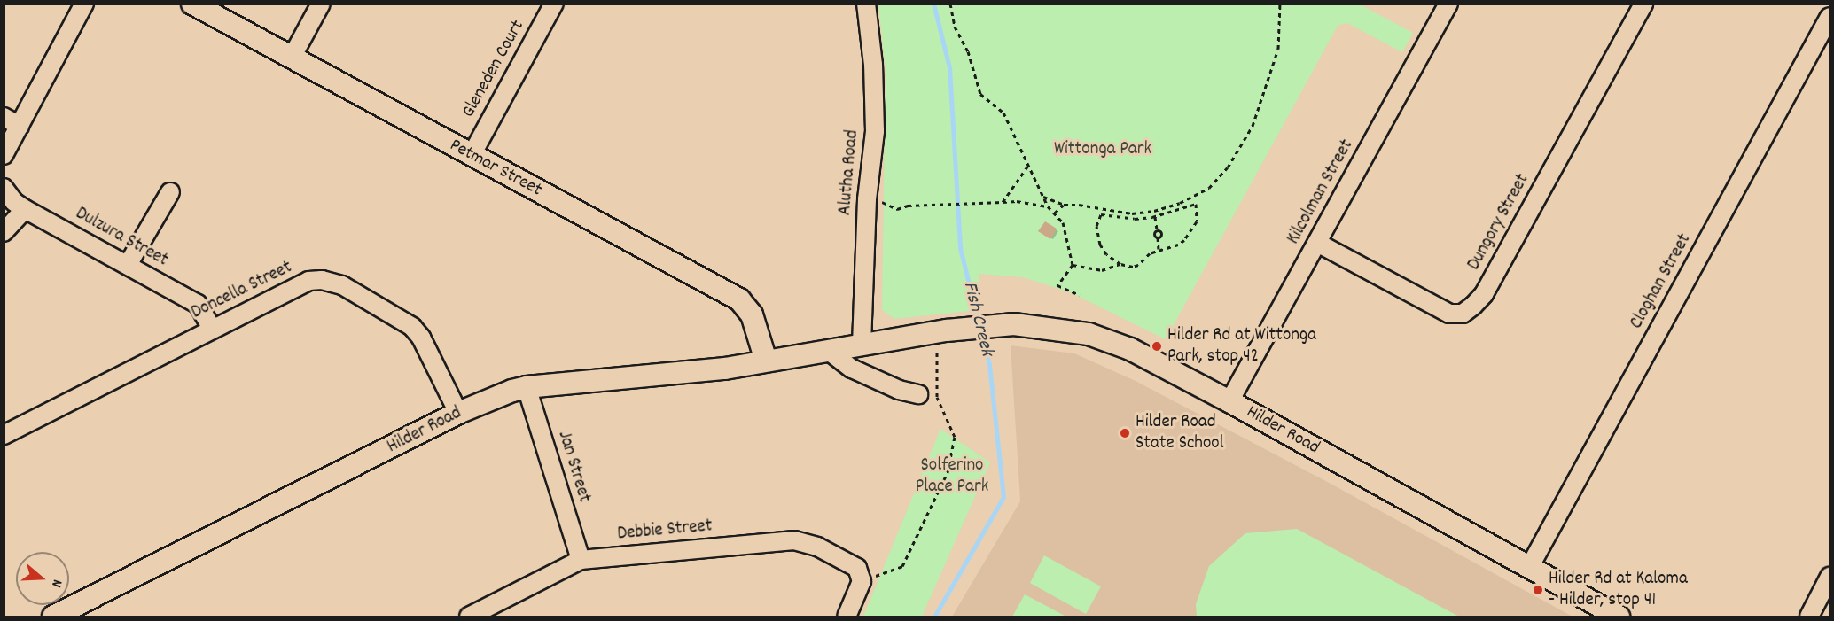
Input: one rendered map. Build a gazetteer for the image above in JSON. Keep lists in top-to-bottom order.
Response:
{
  "streets": {
    "street": [
      "Gleneden Court",
      "Petmar Street",
      "Alutha Road",
      "Kilcolman Street",
      "Dungory Street",
      "Dulzura Street",
      "Cloghan Street",
      "Doncella Street",
      "Hilder Road",
      "Jan Street",
      "Debbie Street"
    ]
  },
  "crossings": [
    ["Gleneden Court", "Petmar Street"],
    ["Petmar Street", "Hilder Road"],
    ["Alutha Road", "Hilder Road"],
    ["Kilcolman Street", "Dungory Street"],
    ["Kilcolman Street", "Hilder Road"],
    ["Dulzura Street", "Doncella Street"],
    ["Cloghan Street", "Hilder Road"],
    ["Doncella Street", "Hilder Road"],
    ["Hilder Road", "Jan Street"],
    ["Jan Street", "Debbie Street"]
  ],
  "water": ["Fish Creek"],
  "parks": ["Wittonga Park", "Solferino Place Park"],
  "places": ["Hilder Rd at Wittonga Park, stop 42", "Hilder Road State School", "Hilder Rd at Kaloma - Hilder, stop 41"],
  "north": "right"
}
